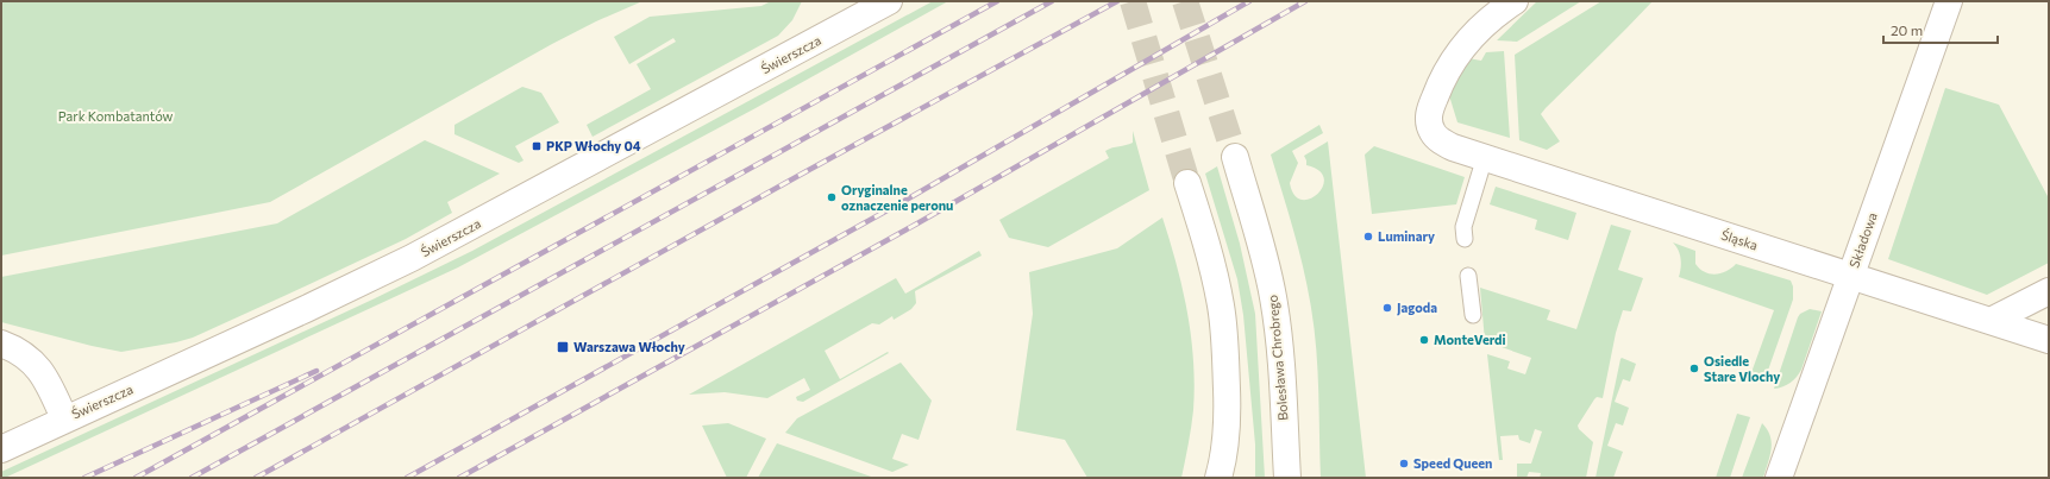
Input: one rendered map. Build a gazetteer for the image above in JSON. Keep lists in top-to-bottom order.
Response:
{
  "streets": {
    "street": [
      "Świerszcza",
      "Śląska",
      "Składowa",
      "Bolesława Chrobrego"
    ]
  },
  "crossings": [
    ["Śląska", "Składowa"]
  ],
  "parks": ["Park Kombatantów"],
  "places": {
    "transit": ["PKP Włochy 04", "Warszawa Włochy"],
    "other": [
      "Oryginalne oznaczenie peronu",
      "Luminary",
      "Jagoda",
      "MonteVerdi",
      "Osiedle Stare Vlochy",
      "Speed Queen"
    ]
  },
  "scale_bar": "20 m"
}
